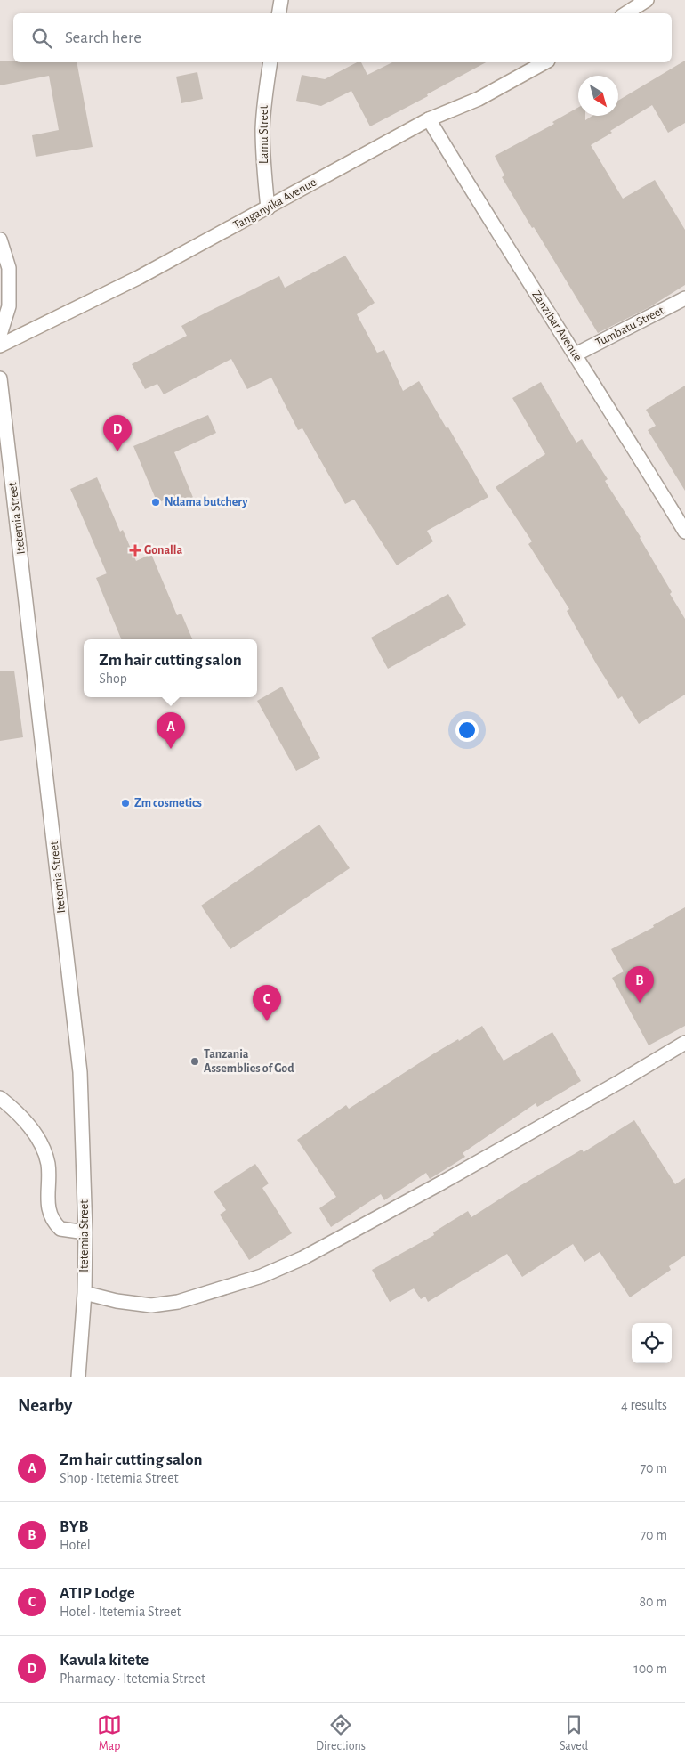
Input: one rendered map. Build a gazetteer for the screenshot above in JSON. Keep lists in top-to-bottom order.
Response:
{
  "streets": {
    "street": [
      "Lamu Street",
      "Tanganyika Avenue",
      "Zanzibar Avenue",
      "Tumbatu Street",
      "Itetemia Street"
    ]
  },
  "crossings": [
    ["Lamu Street", "Tanganyika Avenue"],
    ["Tanganyika Avenue", "Zanzibar Avenue"],
    ["Zanzibar Avenue", "Tumbatu Street"]
  ],
  "places": {
    "other": ["Ndama butchery", "Zm cosmetics", "Tanzania Assemblies of God"],
    "health": ["Gonalla"]
  },
  "north": "bottom right",
  "page": {
    "search": "Search here",
    "pins": [
      "D",
      "A",
      "B",
      "C"
    ],
    "popup": ["Zm hair cutting salon", "Shop"],
    "heading": ["Nearby", "4 results"],
    "list": [
      {
        "mark": "A",
        "name": "Zm hair cutting salon",
        "note": "Shop · Itetemia Street",
        "value": "70 m"
      },
      {
        "mark": "B",
        "name": "BYB",
        "note": "Hotel",
        "value": "70 m"
      },
      {
        "mark": "C",
        "name": "ATIP Lodge",
        "note": "Hotel · Itetemia Street",
        "value": "80 m"
      },
      {
        "mark": "D",
        "name": "Kavula kitete",
        "note": "Pharmacy · Itetemia Street",
        "value": "100 m"
      }
    ],
    "nav": ["Map", "Directions", "Saved"]
  }
}
